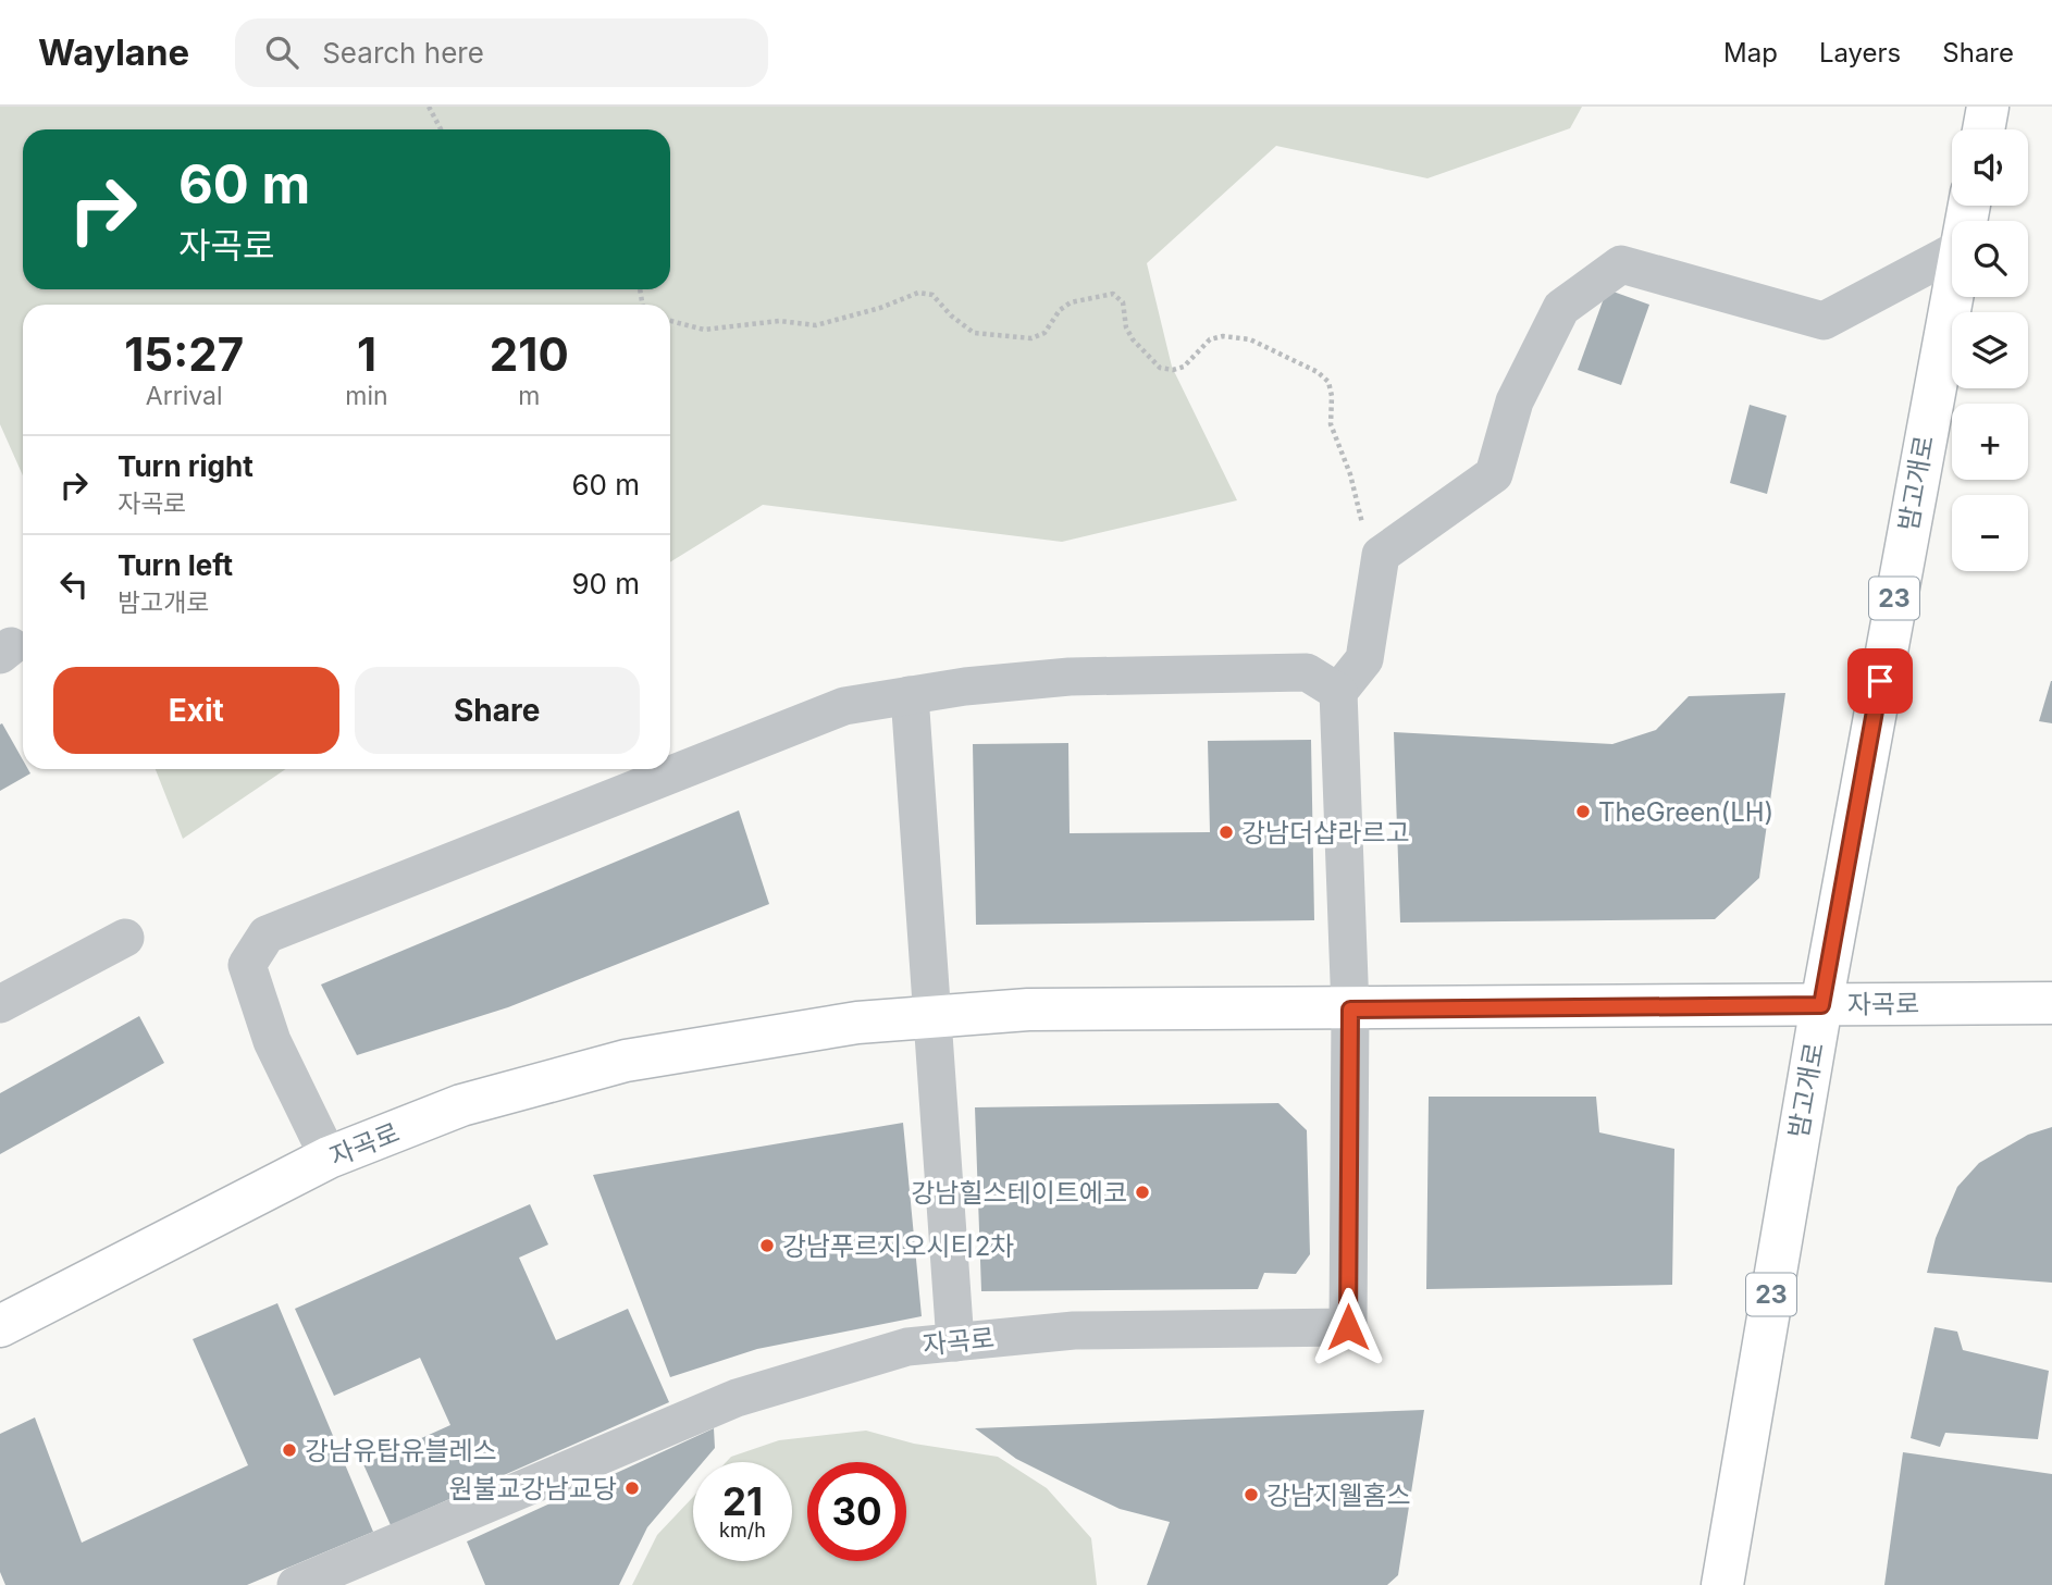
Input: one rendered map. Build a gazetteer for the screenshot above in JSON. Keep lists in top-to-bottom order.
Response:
{
  "streets": {
    "main road": ["밤고개로", "23", "자곡로"]
  },
  "crossings": [
    ["밤고개로", "자곡로"]
  ],
  "places": [
    "TheGreen(LH)",
    "강남더샵라르고",
    "강남힐스테이트에코",
    "강남푸르지오시티2차",
    "강남유탑유블레스",
    "원불교강남교당",
    "강남지웰홈스"
  ],
  "page": {
    "header": "Waylane",
    "search": "Search here",
    "nav": ["Map", "Layers", "Share"],
    "map_buttons": ["+", "−"],
    "turn": ["60 m", "자곡로"],
    "eta": [
      "15:27",
      "Arrival",
      "1",
      "min",
      "210",
      "m"
    ],
    "list": [
      {
        "name": "Turn right",
        "note": "자곡로",
        "value": "60 m"
      },
      {
        "name": "Turn left",
        "note": "밤고개로",
        "value": "90 m"
      }
    ],
    "buttons": ["Exit", "Share"],
    "speed": "21 km/h",
    "limit": "30"
  }
}
